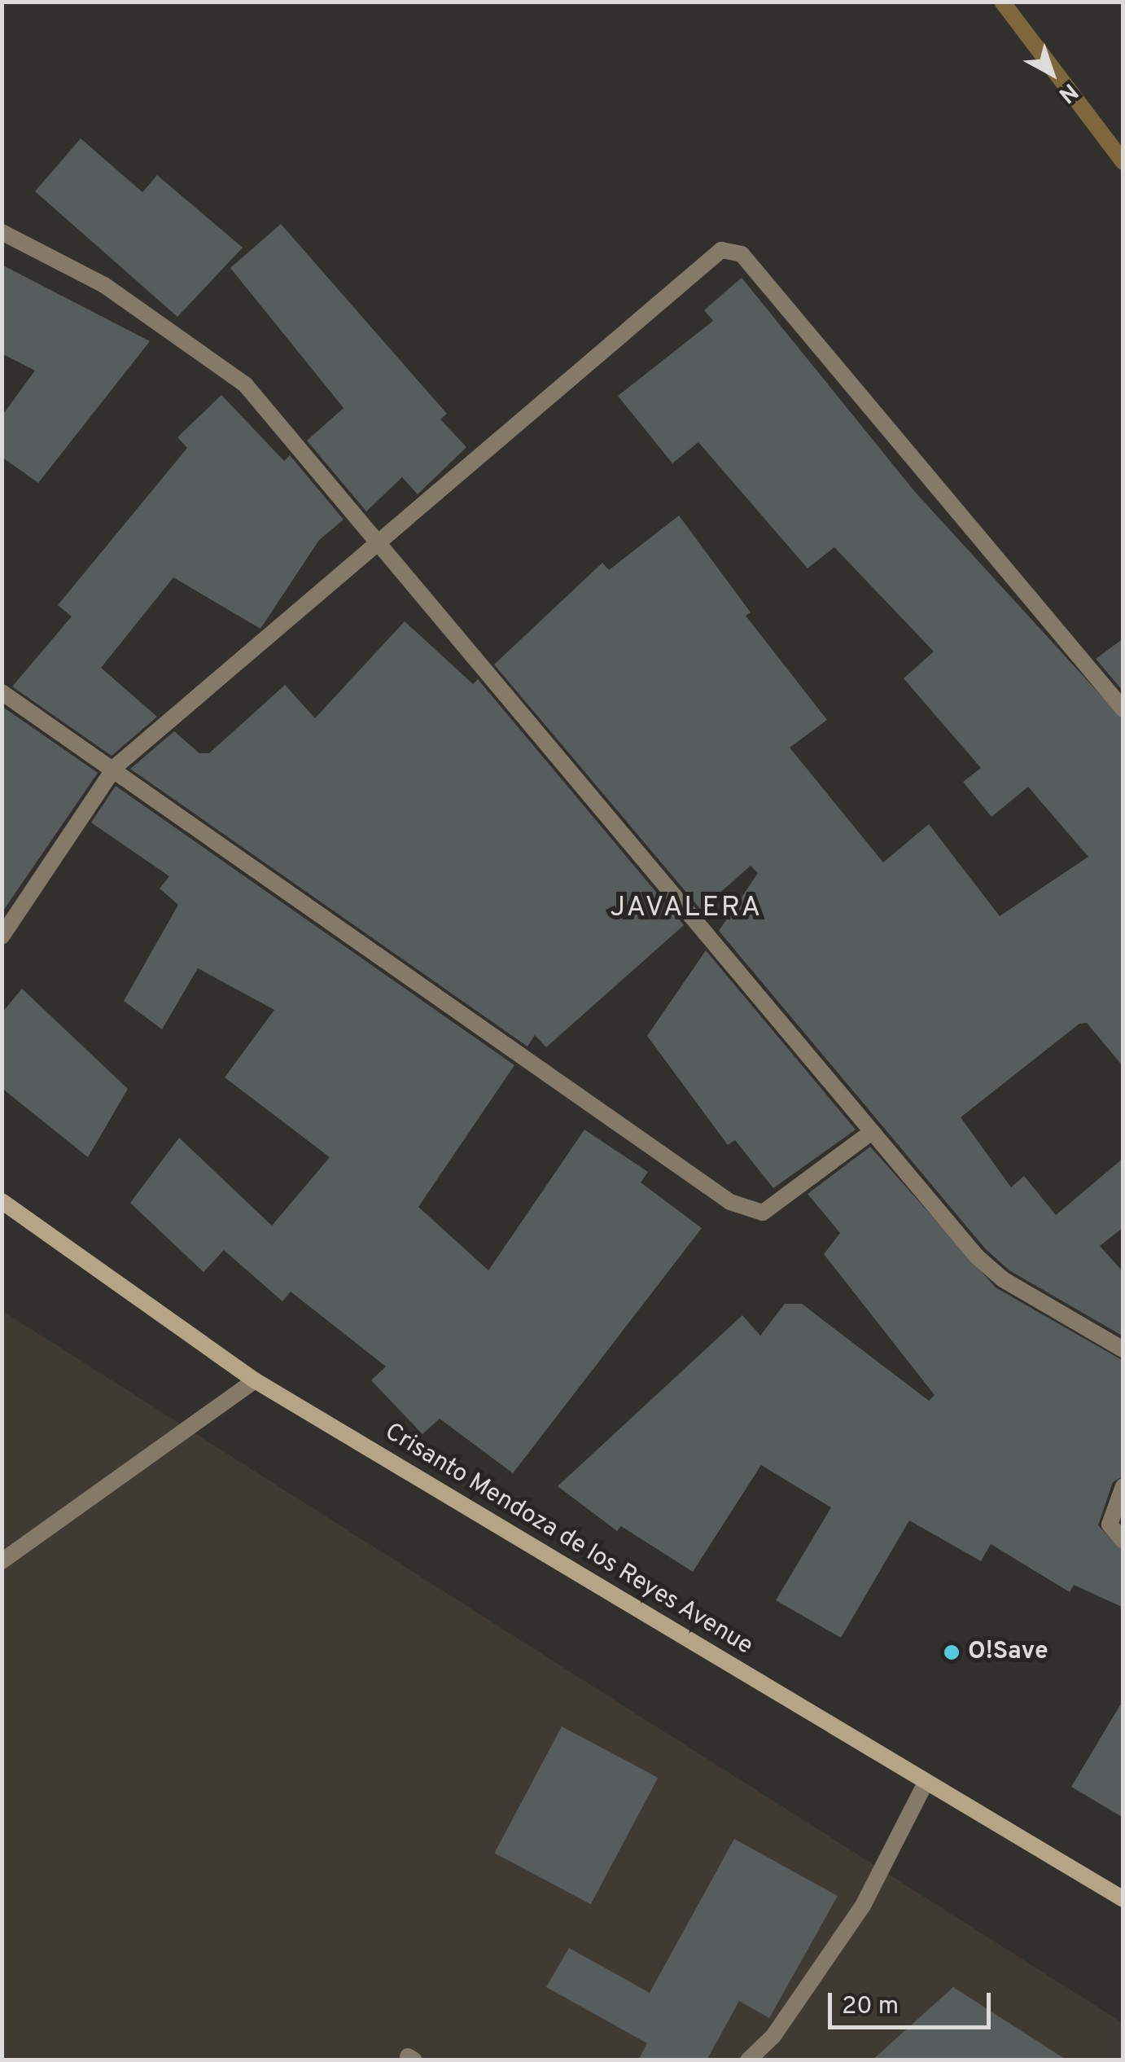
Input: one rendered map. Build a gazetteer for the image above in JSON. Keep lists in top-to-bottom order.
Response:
{
  "streets": {
    "main road": ["Crisanto Mendoza de los Reyes Avenue"]
  },
  "districts": ["JAVALERA"],
  "places": ["O!Save"],
  "scale_bar": "20 m",
  "north": "bottom right"
}
